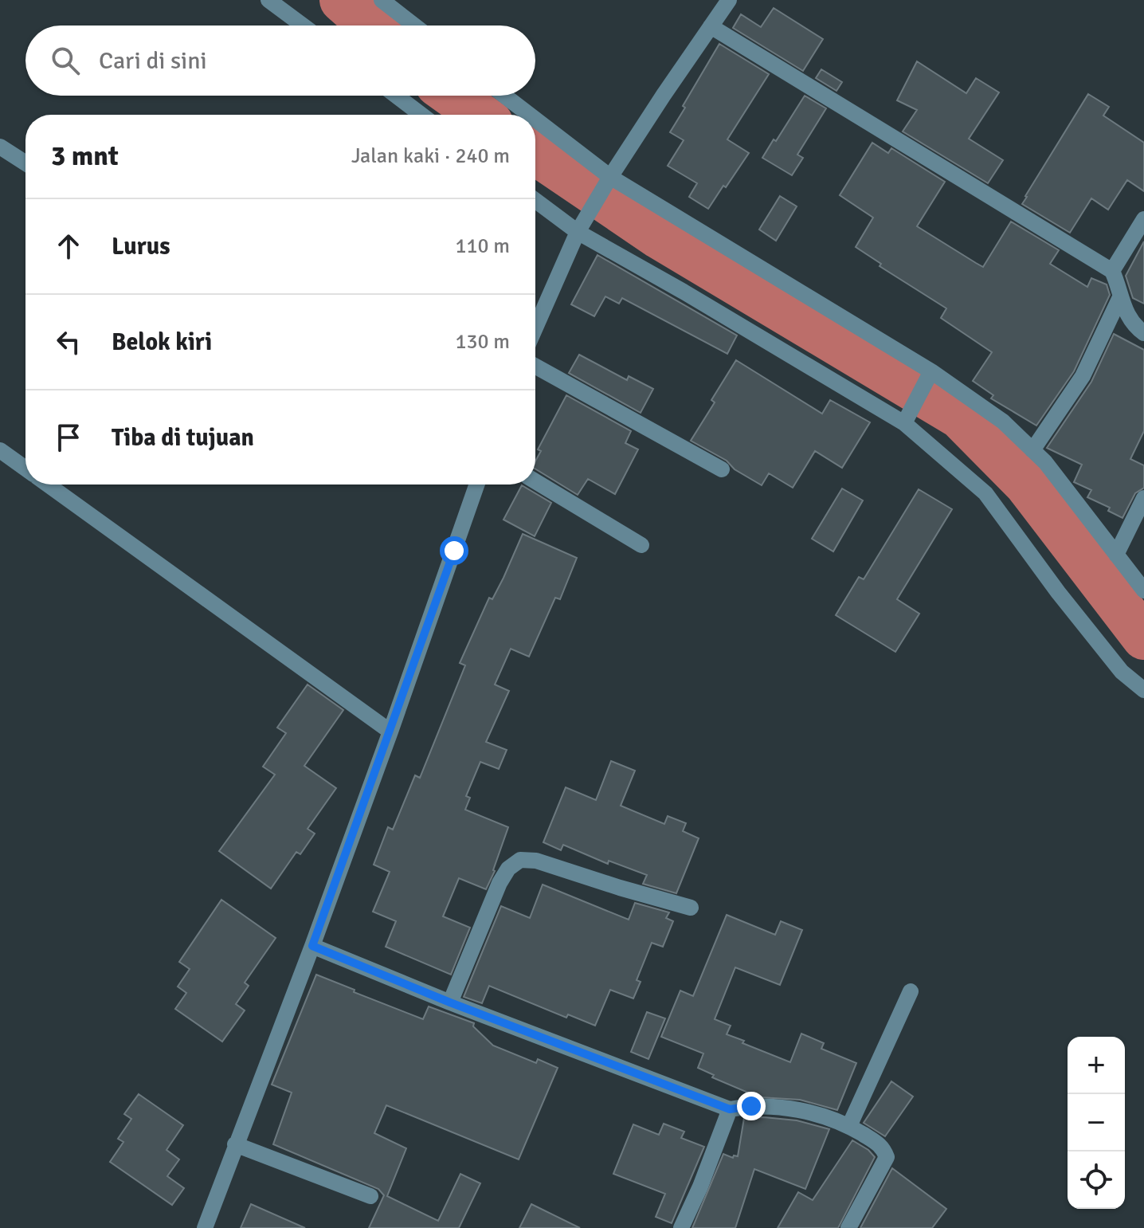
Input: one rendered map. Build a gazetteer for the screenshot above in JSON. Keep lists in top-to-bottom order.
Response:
{
  "page": {
    "search": "Cari di sini",
    "heading": ["3 mnt", "Jalan kaki · 240 m"],
    "list": [
      ["Lurus", "110 m"],
      ["Belok kiri", "130 m"],
      "Tiba di tujuan"
    ],
    "map_buttons": ["+", "−"]
  }
}
